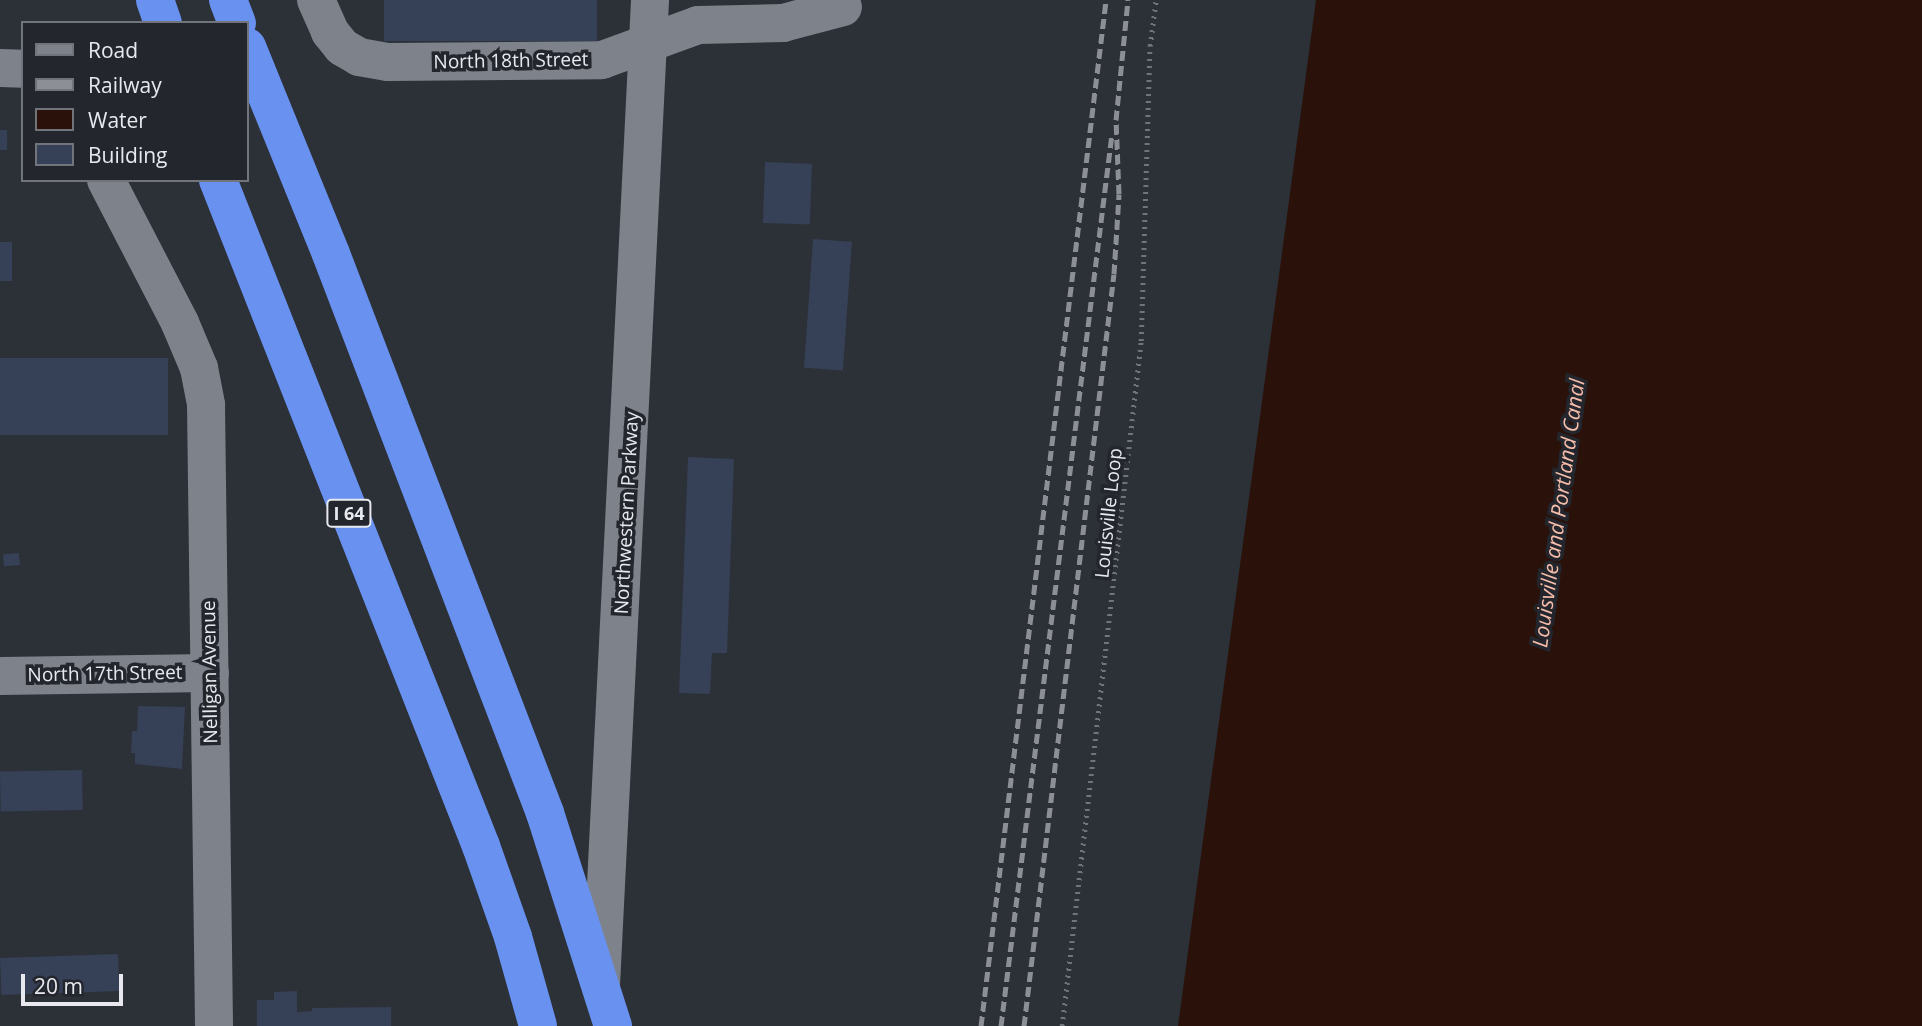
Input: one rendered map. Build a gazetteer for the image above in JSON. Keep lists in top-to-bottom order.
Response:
{
  "streets": {
    "highway": ["I 64"],
    "street": [
      "North 18th Street",
      "Northwestern Parkway",
      "Nelligan Avenue",
      "North 17th Street"
    ],
    "path": ["Louisville Loop"]
  },
  "crossings": [
    ["North 18th Street", "Northwestern Parkway"],
    ["Nelligan Avenue", "North 17th Street"]
  ],
  "water": ["Louisville and Portland Canal"],
  "legend": [
    "Road",
    "Railway",
    "Water",
    "Building"
  ],
  "scale_bar": "20 m"
}
